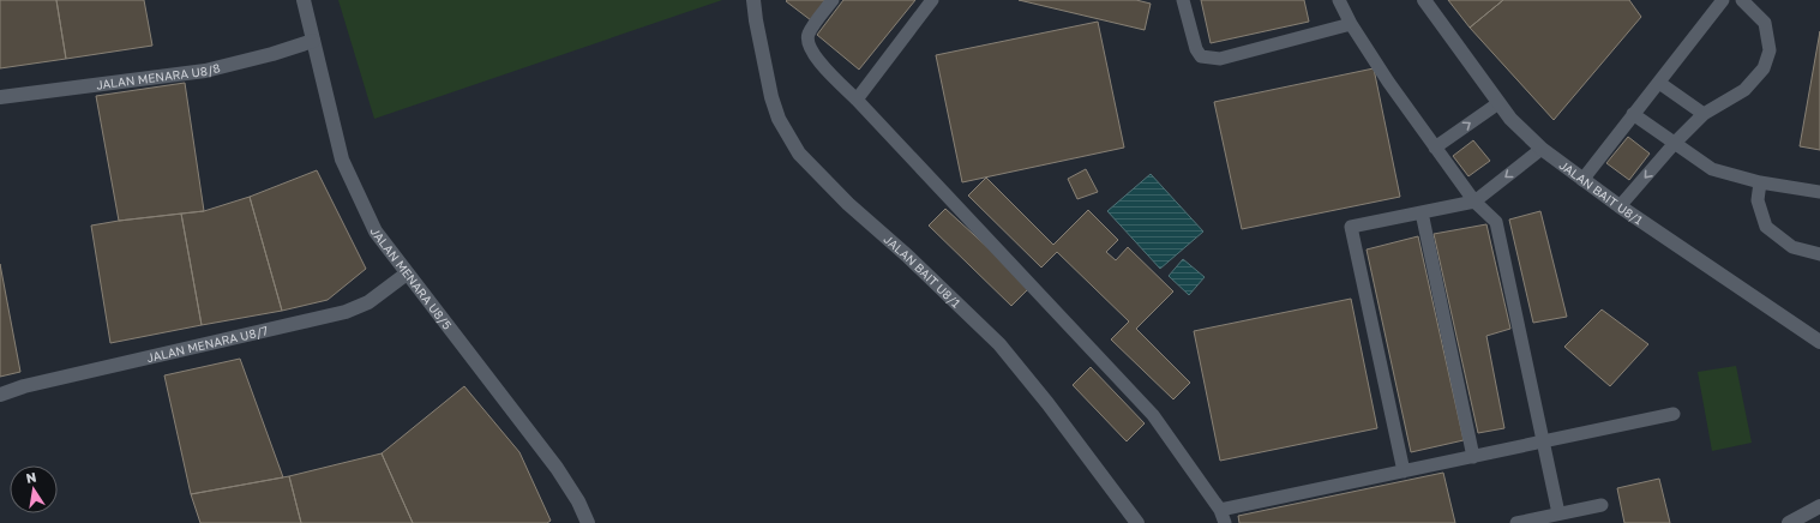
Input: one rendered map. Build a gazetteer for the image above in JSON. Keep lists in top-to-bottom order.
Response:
{
  "streets": {
    "street": [
      "JALAN MENARA U8/8",
      "JALAN BAIT U8/1",
      "JALAN MENARA U8/5",
      "JALAN MENARA U8/7"
    ]
  },
  "crossings": [
    ["JALAN MENARA U8/8", "JALAN MENARA U8/5"],
    ["JALAN MENARA U8/5", "JALAN MENARA U8/7"]
  ],
  "north": "top"
}
